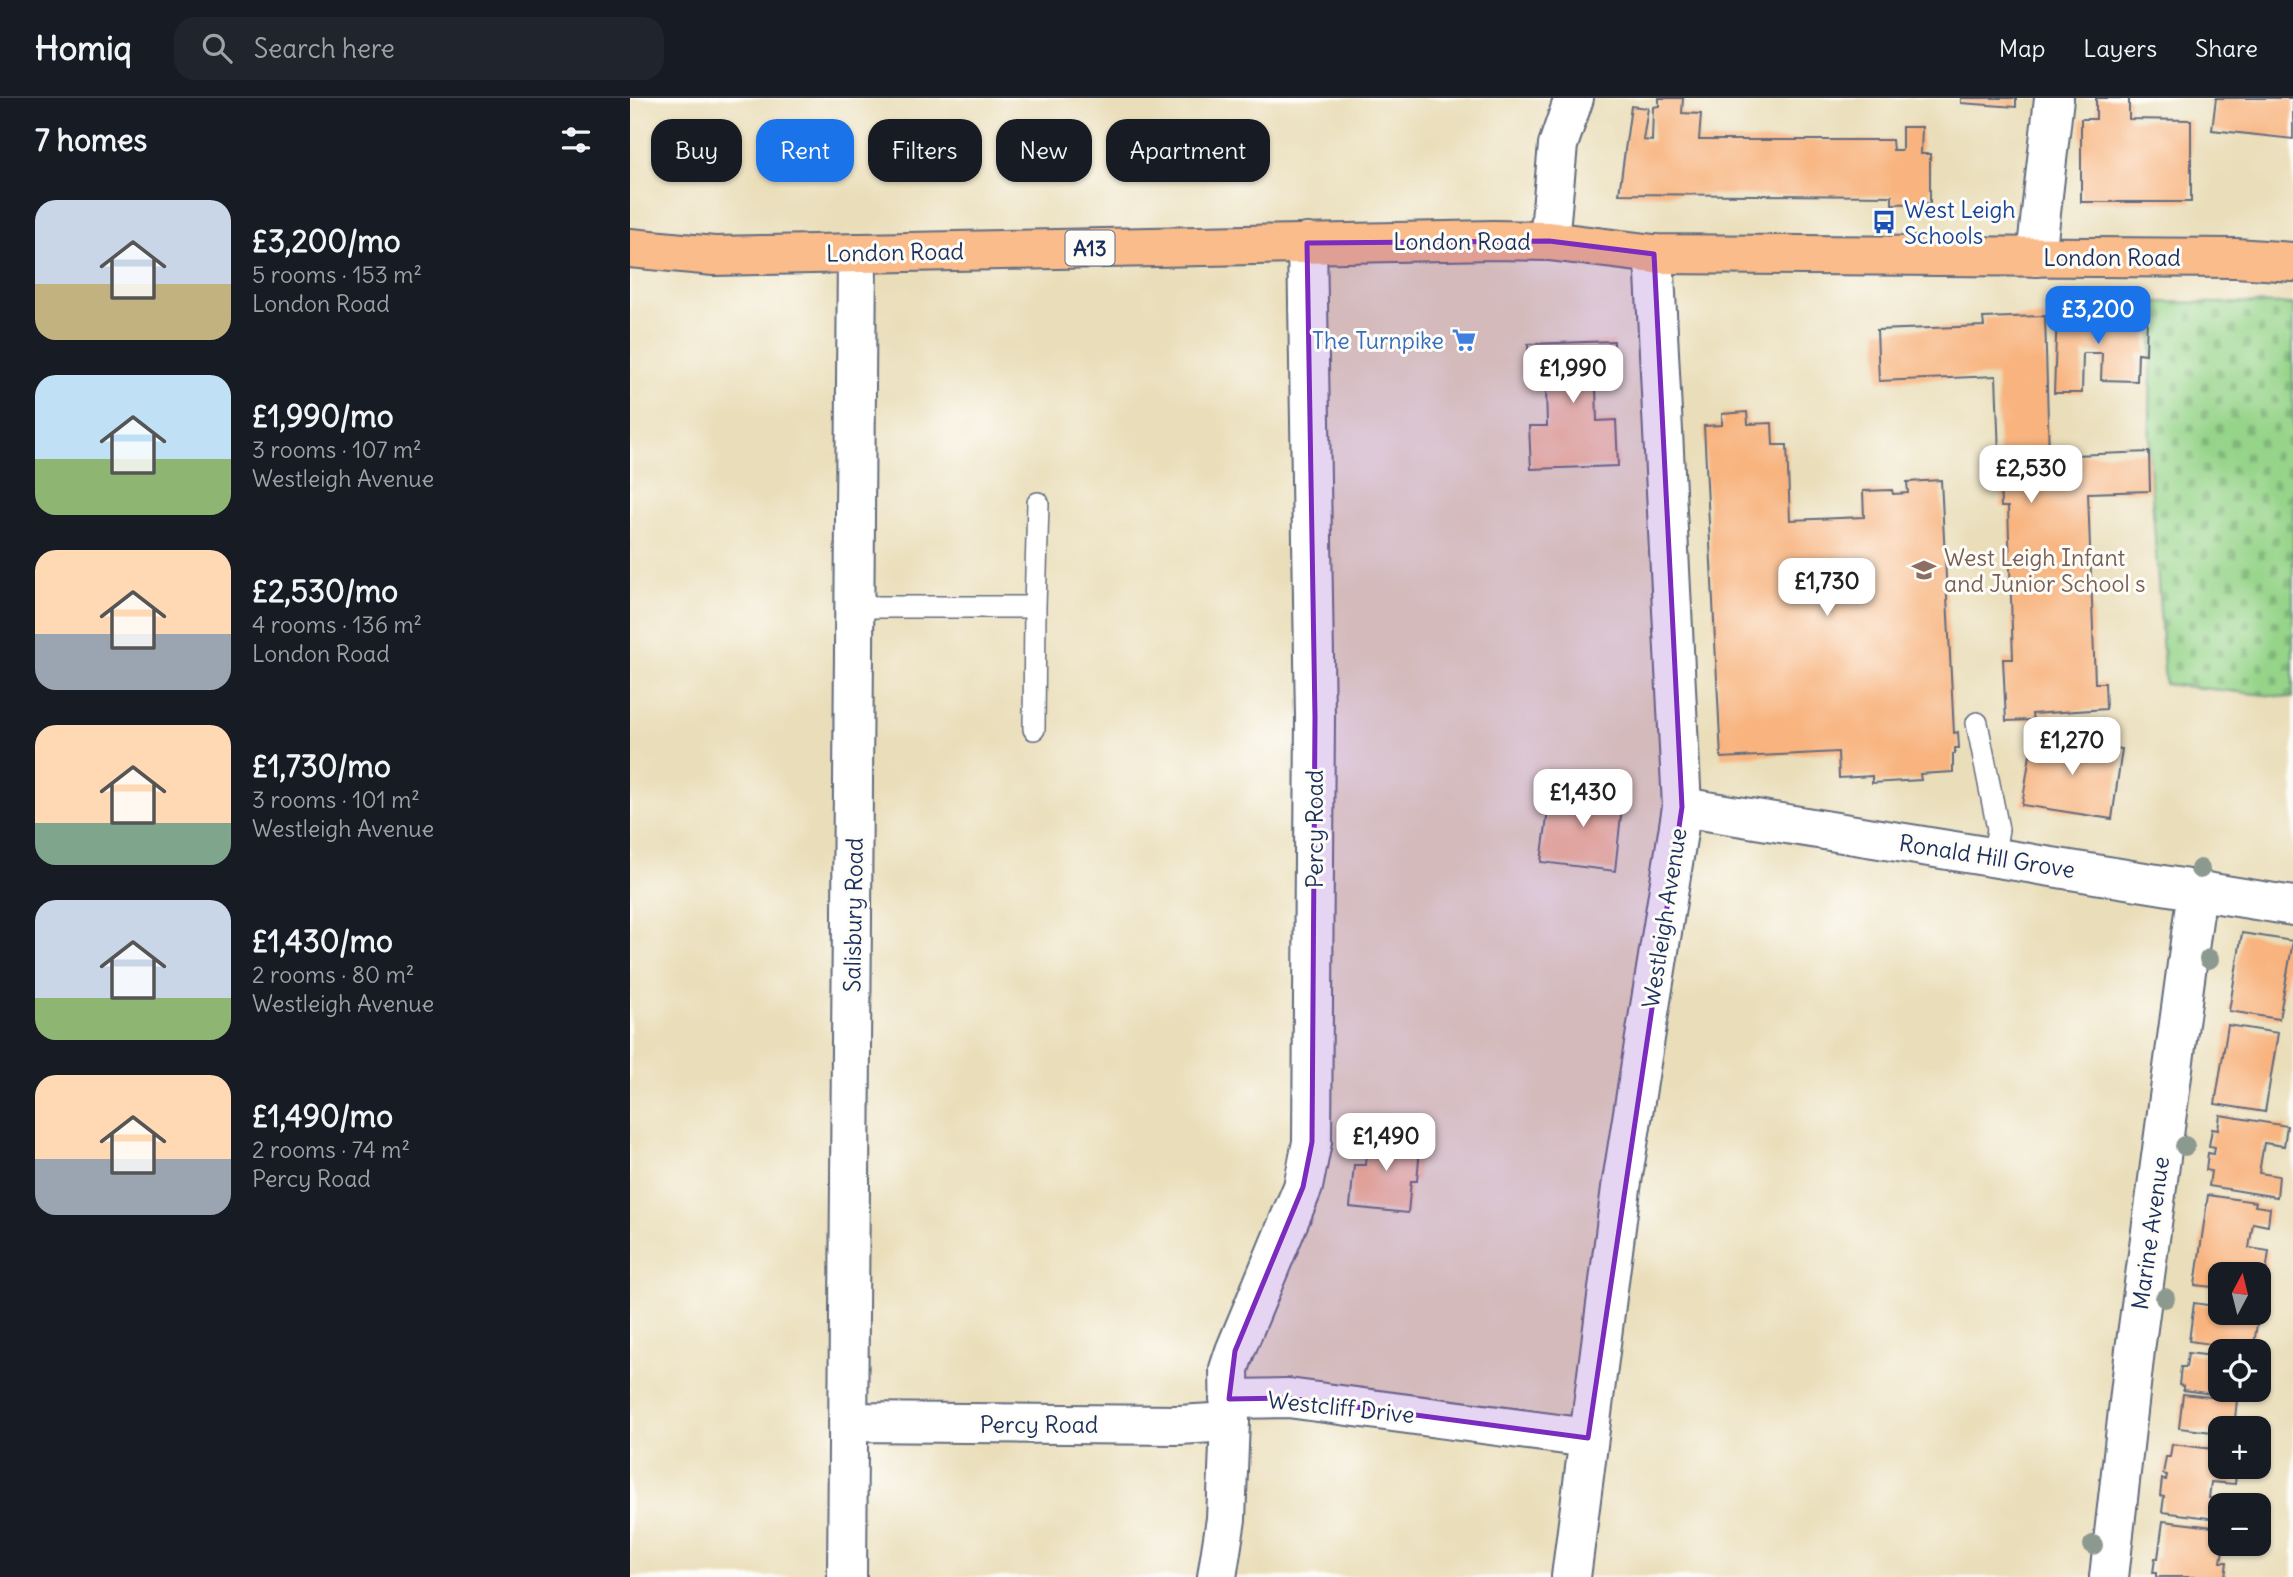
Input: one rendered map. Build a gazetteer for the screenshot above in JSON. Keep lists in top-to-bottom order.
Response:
{
  "streets": {
    "main road": ["London Road", "A13"],
    "street": [
      "Percy Road",
      "Ronald Hill Grove",
      "Salisbury Road",
      "Westleigh Avenue",
      "Marine Avenue",
      "Westcliff Drive"
    ]
  },
  "crossings": [
    ["London Road", "Percy Road"],
    ["London Road", "Salisbury Road"],
    ["London Road", "Westleigh Avenue"],
    ["Percy Road", "Salisbury Road"],
    ["Percy Road", "Westcliff Drive"],
    ["Ronald Hill Grove", "Westleigh Avenue"],
    ["Ronald Hill Grove", "Marine Avenue"],
    ["Westleigh Avenue", "Westcliff Drive"]
  ],
  "places": {
    "bus stop": ["West Leigh Schools"],
    "supermarket": ["The Turnpike"],
    "school or university": ["West Leigh Infant and Junior School s"]
  },
  "north": "top",
  "page": {
    "header": "Homiq",
    "search": "Search here",
    "nav": ["Map", "Layers", "Share"],
    "heading": "7 homes",
    "chip": [
      "Buy",
      "Rent",
      "Filters",
      "New",
      "Apartment"
    ],
    "list": [
      {
        "name": "£3,200/mo",
        "note": "5 rooms · 153 m² · London Road"
      },
      {
        "name": "£1,990/mo",
        "note": "3 rooms · 107 m² · Westleigh Avenue"
      },
      {
        "name": "£2,530/mo",
        "note": "4 rooms · 136 m² · London Road"
      },
      {
        "name": "£1,730/mo",
        "note": "3 rooms · 101 m² · Westleigh Avenue"
      },
      {
        "name": "£1,430/mo",
        "note": "2 rooms · 80 m² · Westleigh Avenue"
      },
      {
        "name": "£1,490/mo",
        "note": "2 rooms · 74 m² · Percy Road"
      }
    ],
    "price": [
      "£3,200",
      "£1,990",
      "£2,530",
      "£1,730",
      "£1,270",
      "£1,430",
      "£1,490"
    ],
    "map_buttons": ["+", "−"]
  }
}
